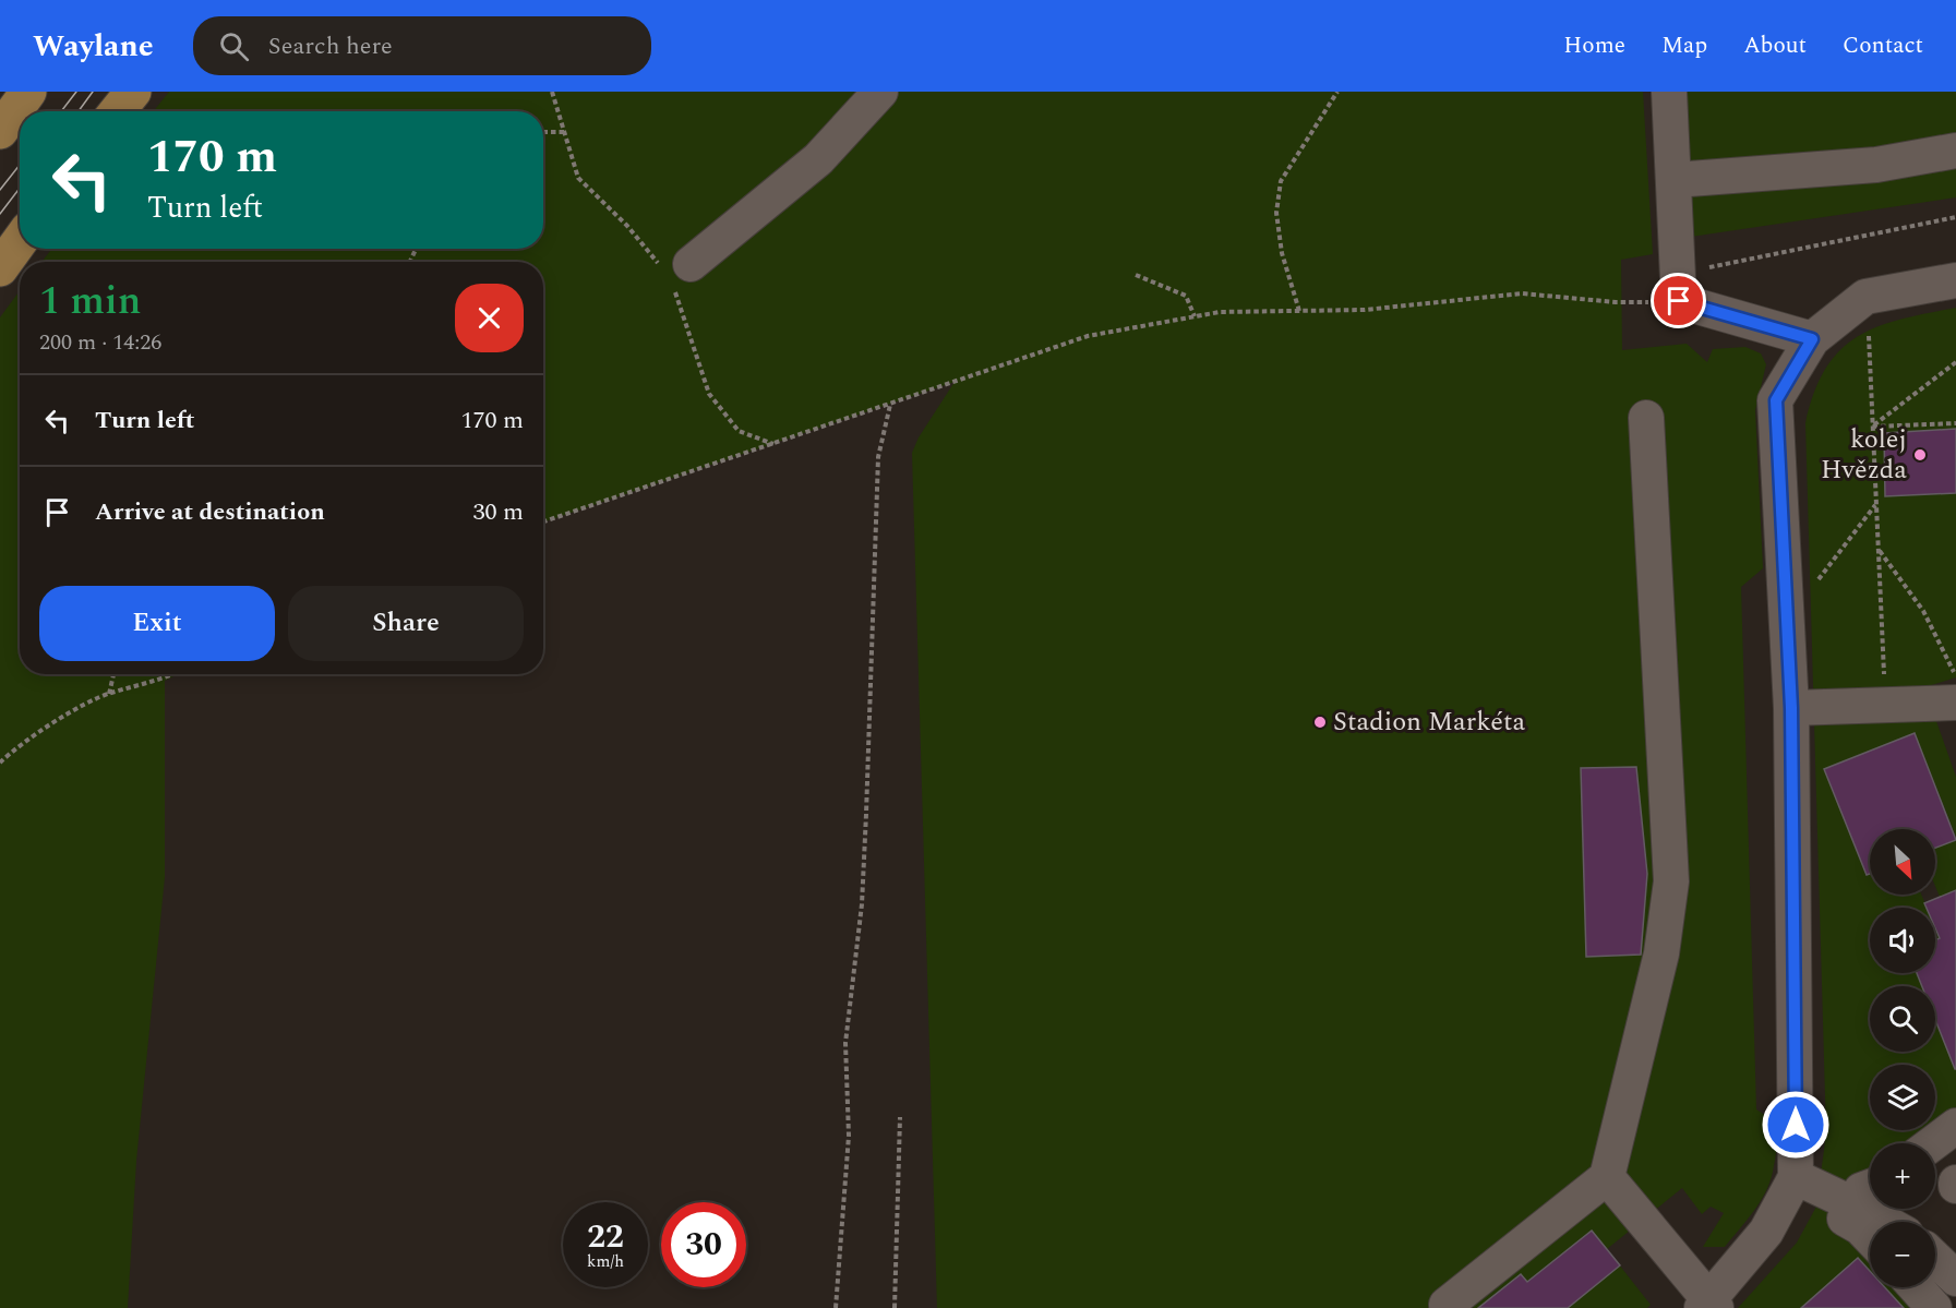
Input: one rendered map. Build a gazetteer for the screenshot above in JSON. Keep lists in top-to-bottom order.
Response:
{
  "places": ["kolej Hvězda", "Stadion Markéta"],
  "north": "bottom right",
  "page": {
    "header": "Waylane",
    "search": "Search here",
    "nav": [
      "Home",
      "Map",
      "About",
      "Contact"
    ],
    "turn": ["170 m", "Turn left"],
    "heading": ["1 min", "200 m · 14:26"],
    "list": [
      {
        "name": "Turn left",
        "value": "170 m"
      },
      {
        "name": "Arrive at destination",
        "value": "30 m"
      }
    ],
    "buttons": ["Exit", "Share"],
    "map_buttons": ["+", "−"],
    "speed": "22 km/h",
    "limit": "30"
  }
}
